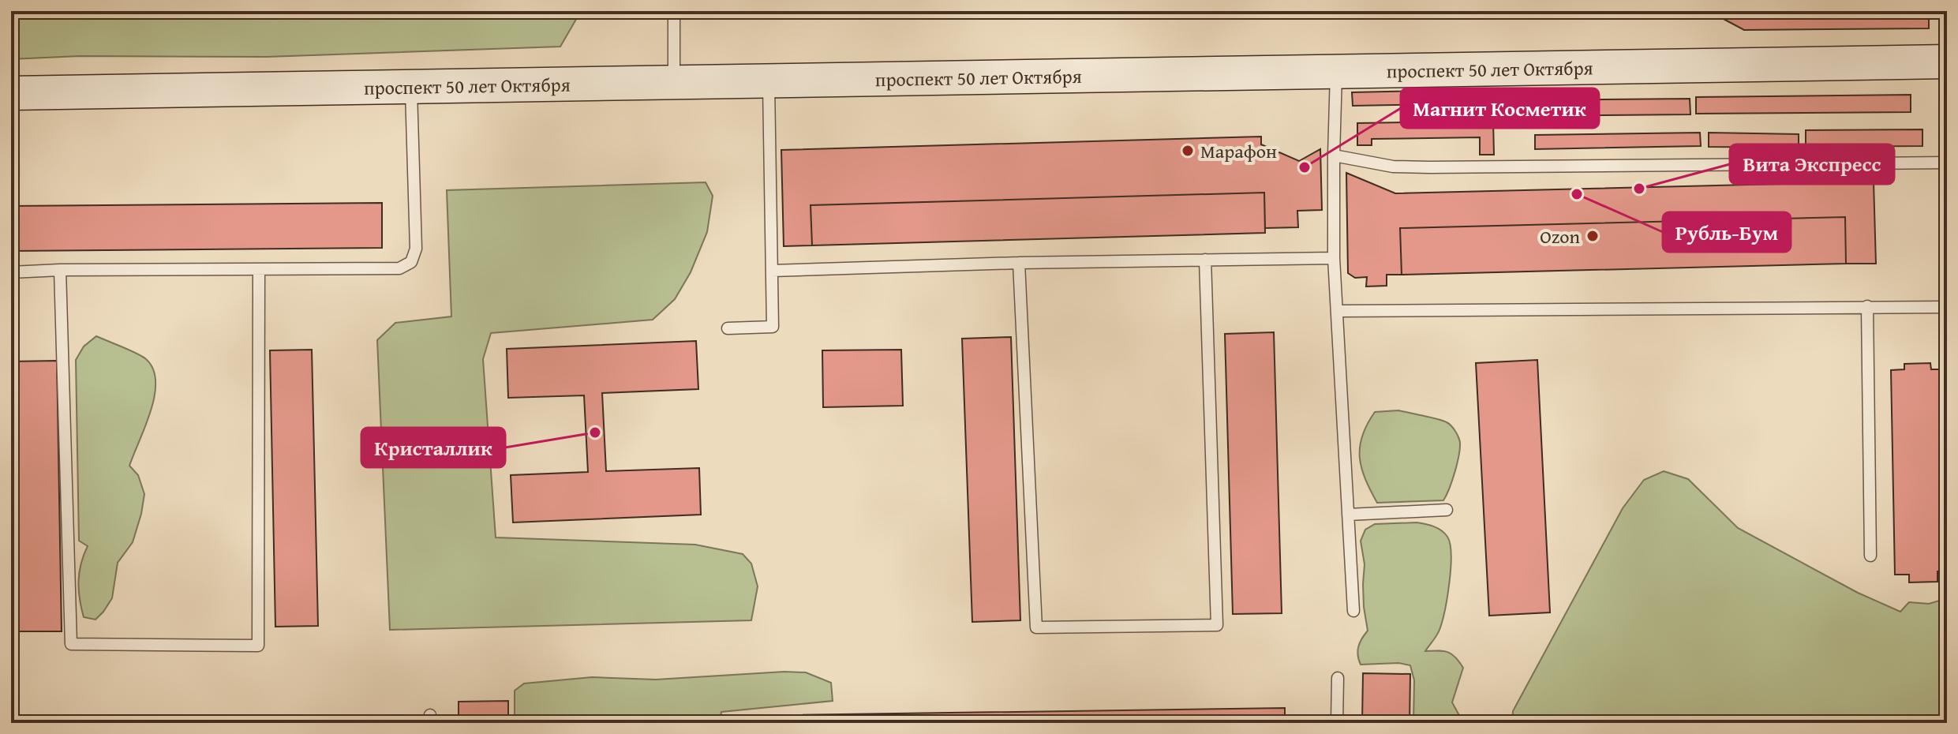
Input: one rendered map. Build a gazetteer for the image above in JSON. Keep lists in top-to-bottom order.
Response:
{
  "streets": {
    "street": ["проспект 50 лет Октября"]
  },
  "places": [
    "Марафон",
    "Магнит Косметик",
    "Вита Экспресс",
    "Рубль-Бум",
    "Ozon",
    "Кристаллик"
  ]
}
